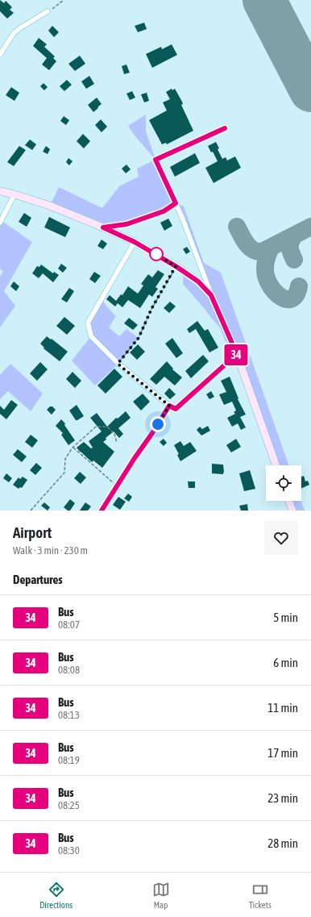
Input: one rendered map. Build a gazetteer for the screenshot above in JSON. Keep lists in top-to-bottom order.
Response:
{
  "lines": ["bus line 34"],
  "page": {
    "on_map": "34",
    "heading": [
      ["Airport", "Walk · 3 min · 230 m"],
      "Departures"
    ],
    "list": [
      {
        "mark": "34",
        "name": "Bus",
        "note": "08:07",
        "value": "5 min"
      },
      {
        "mark": "34",
        "name": "Bus",
        "note": "08:08",
        "value": "6 min"
      },
      {
        "mark": "34",
        "name": "Bus",
        "note": "08:13",
        "value": "11 min"
      },
      {
        "mark": "34",
        "name": "Bus",
        "note": "08:19",
        "value": "17 min"
      },
      {
        "mark": "34",
        "name": "Bus",
        "note": "08:25",
        "value": "23 min"
      },
      {
        "mark": "34",
        "name": "Bus",
        "note": "08:30",
        "value": "28 min"
      }
    ],
    "tabs": ["Directions", "Map", "Tickets"]
  }
}
